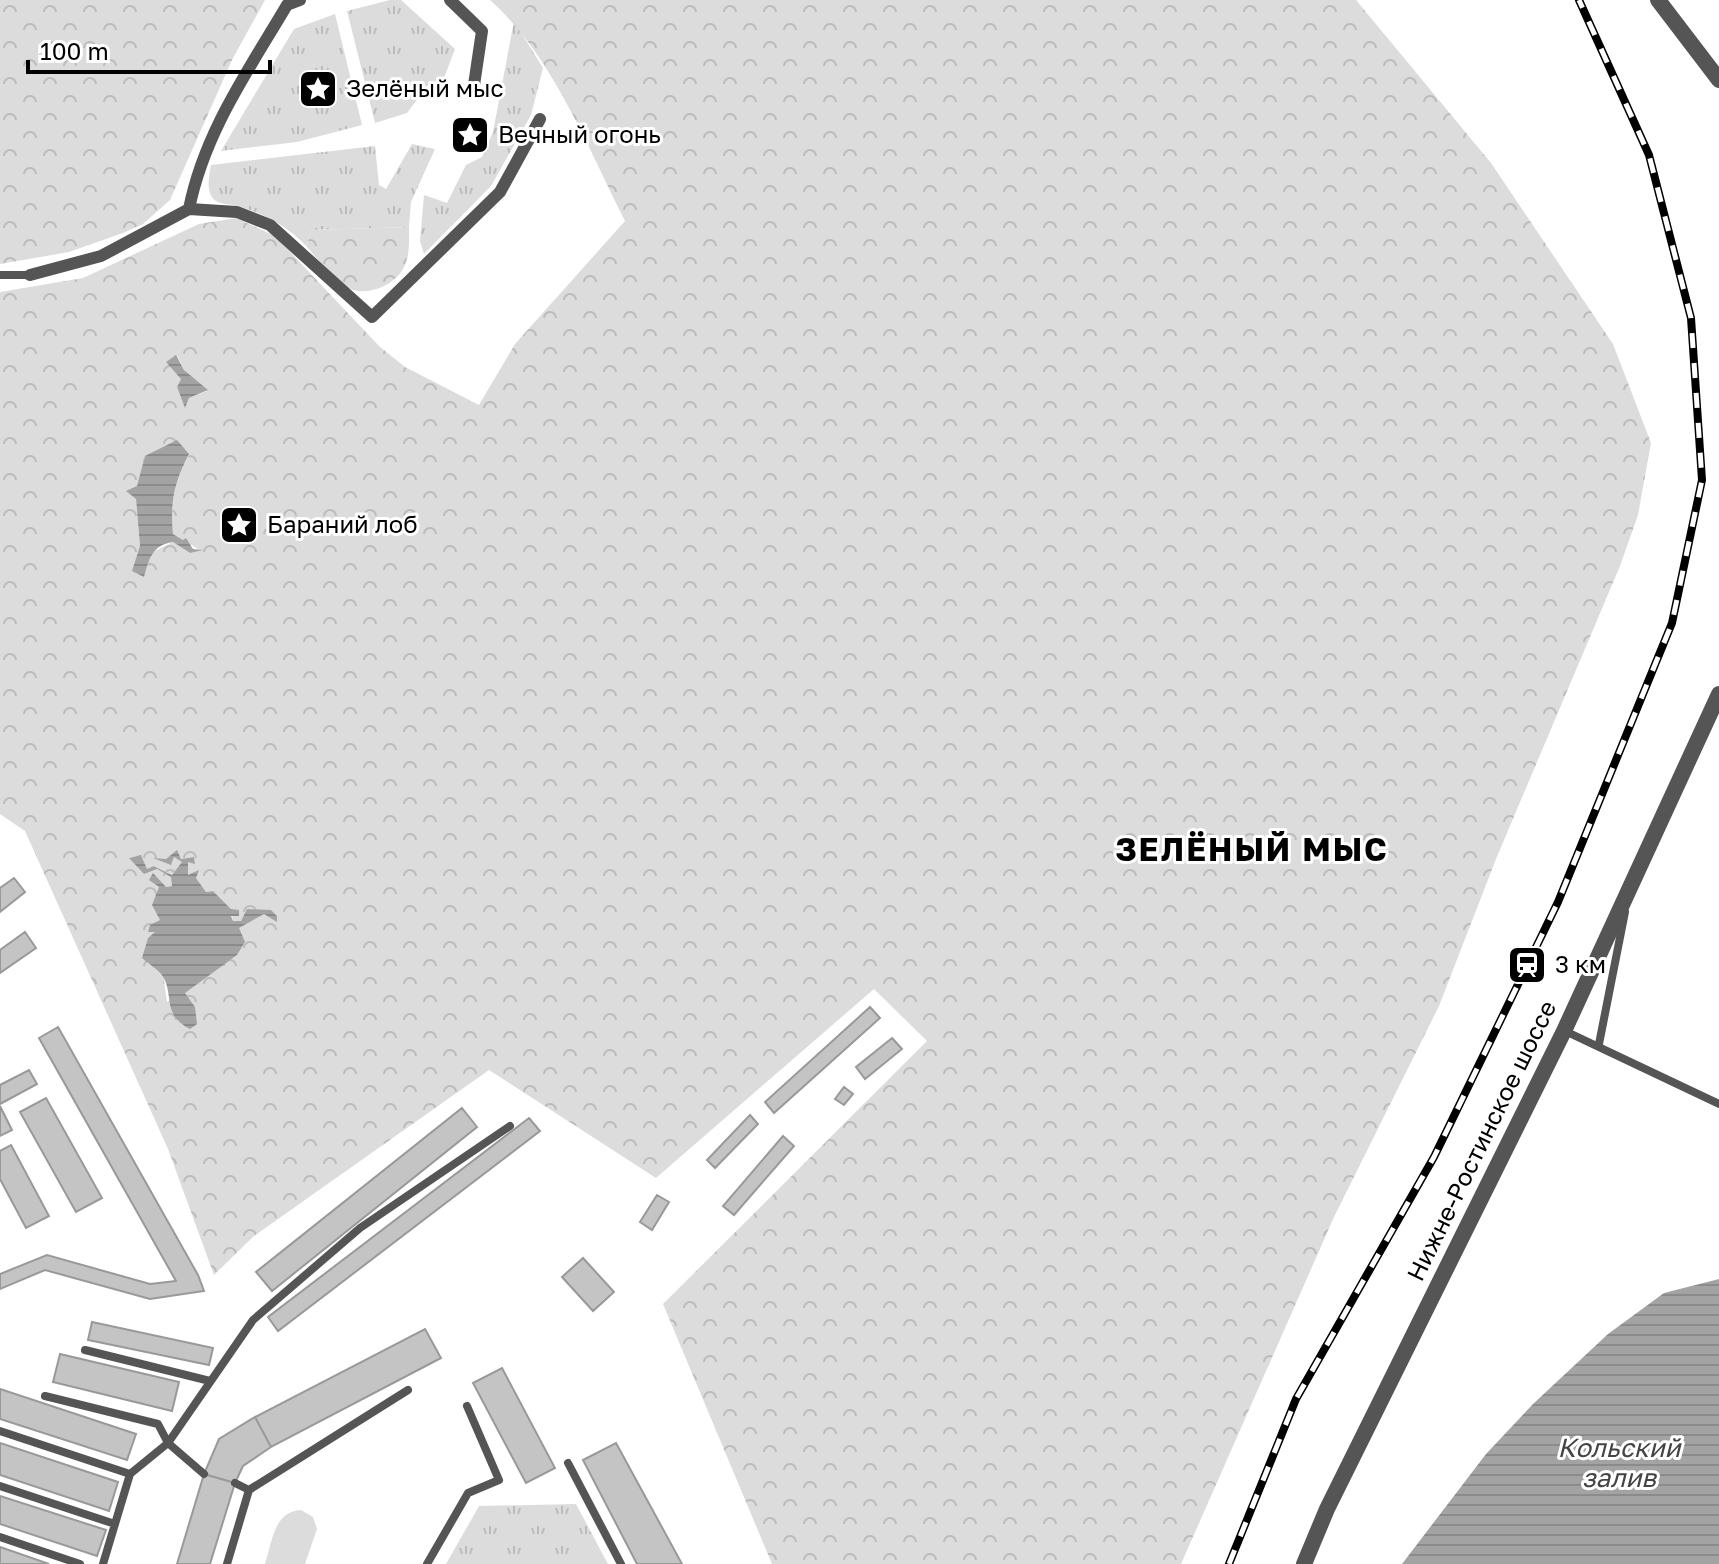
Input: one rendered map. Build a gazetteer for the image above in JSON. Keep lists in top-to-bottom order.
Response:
{
  "streets": {
    "street": ["Нижне-Ростинское шоссе"]
  },
  "districts": ["ЗЕЛЁНЫЙ МЫС"],
  "water": ["Кольский залив"],
  "places": {
    "place": ["Зелёный мыс", "Вечный огонь", "Бараний лоб"],
    "station": ["3 км"]
  },
  "scale_bar": "100 m"
}
